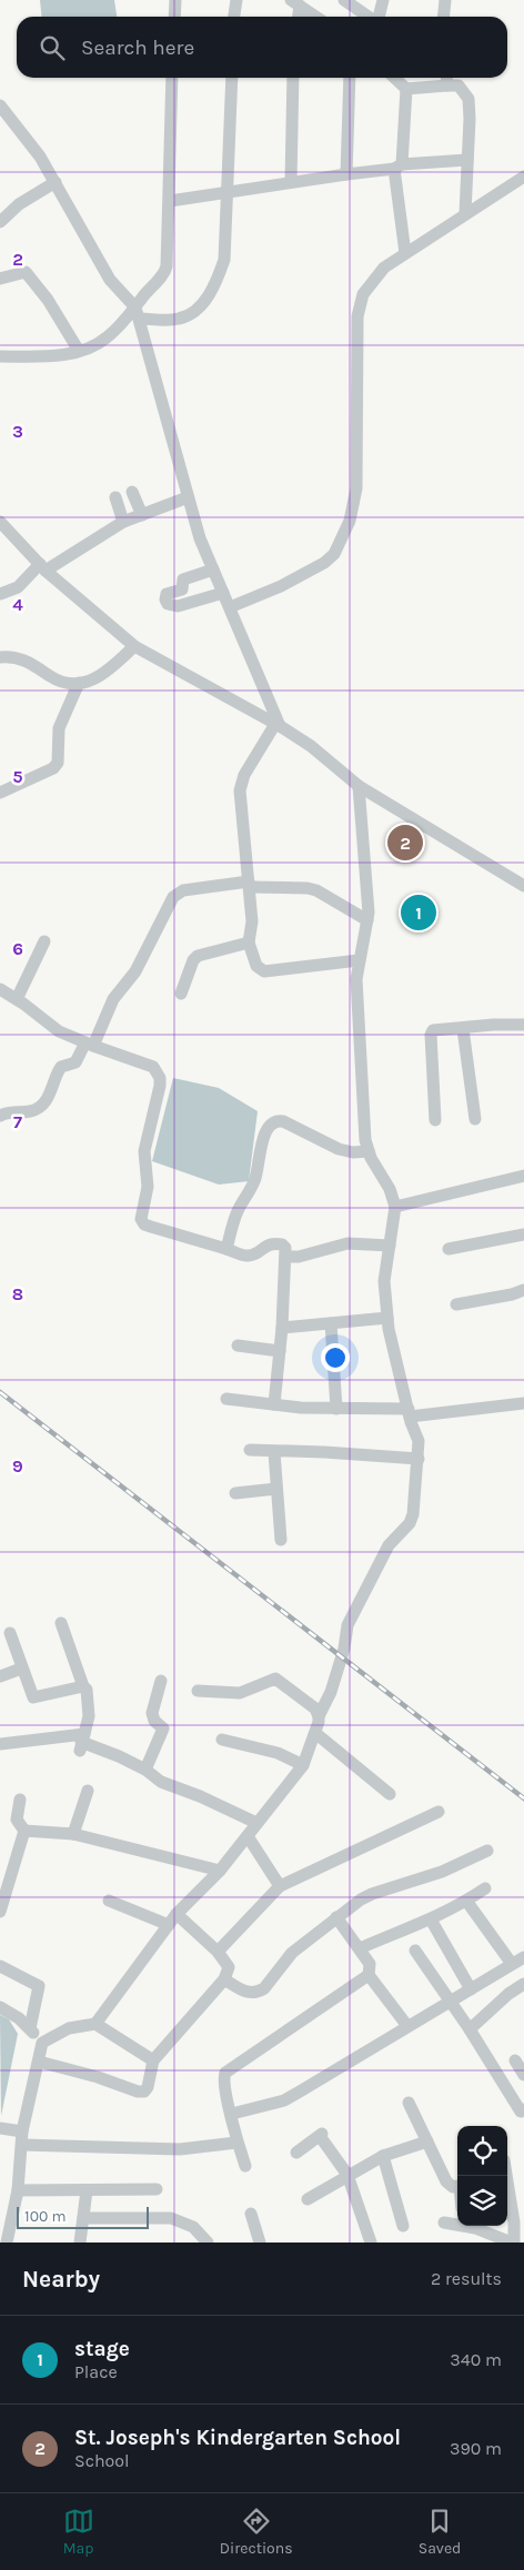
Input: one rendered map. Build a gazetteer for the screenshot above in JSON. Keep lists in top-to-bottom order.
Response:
{
  "scale_bar": "100 m",
  "page": {
    "search": "Search here",
    "pins": ["2", "1"],
    "scale": "100 m",
    "heading": ["Nearby", "2 results"],
    "list": [
      {
        "mark": "1",
        "name": "stage",
        "note": "Place",
        "value": "340 m"
      },
      {
        "mark": "2",
        "name": "St. Joseph's Kindergarten School",
        "note": "School",
        "value": "390 m"
      }
    ],
    "nav": ["Map", "Directions", "Saved"]
  },
  "grid": {
    "rows": [
      "2",
      "3",
      "4",
      "5",
      "6",
      "7",
      "8",
      "9"
    ]
  }
}
